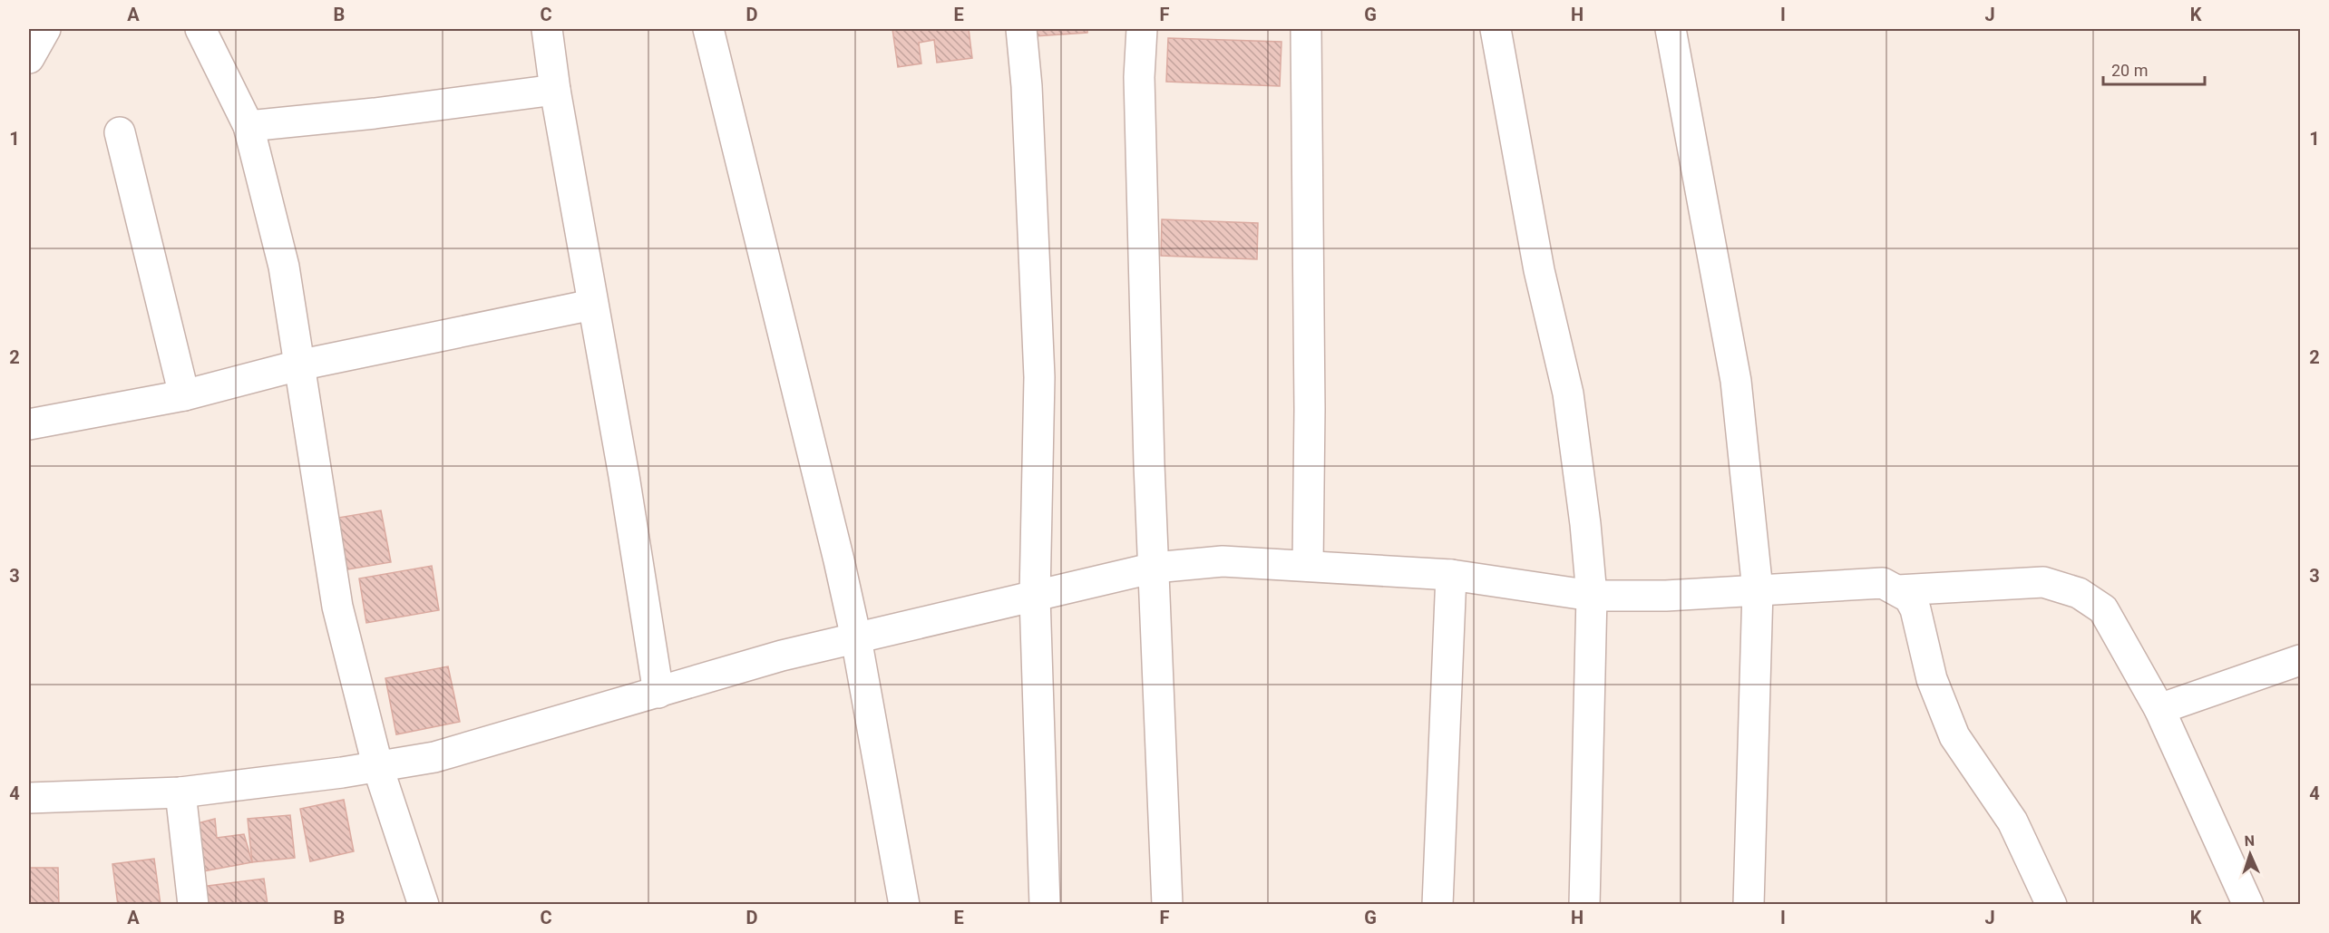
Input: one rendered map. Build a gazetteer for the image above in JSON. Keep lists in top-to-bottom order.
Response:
{
  "scale_bar": "20 m",
  "north": "top",
  "grid": {
    "columns": [
      "A",
      "B",
      "C",
      "D",
      "E",
      "F",
      "G",
      "H",
      "I",
      "J",
      "K"
    ],
    "rows": [
      "1",
      "2",
      "3",
      "4"
    ]
  }
}
